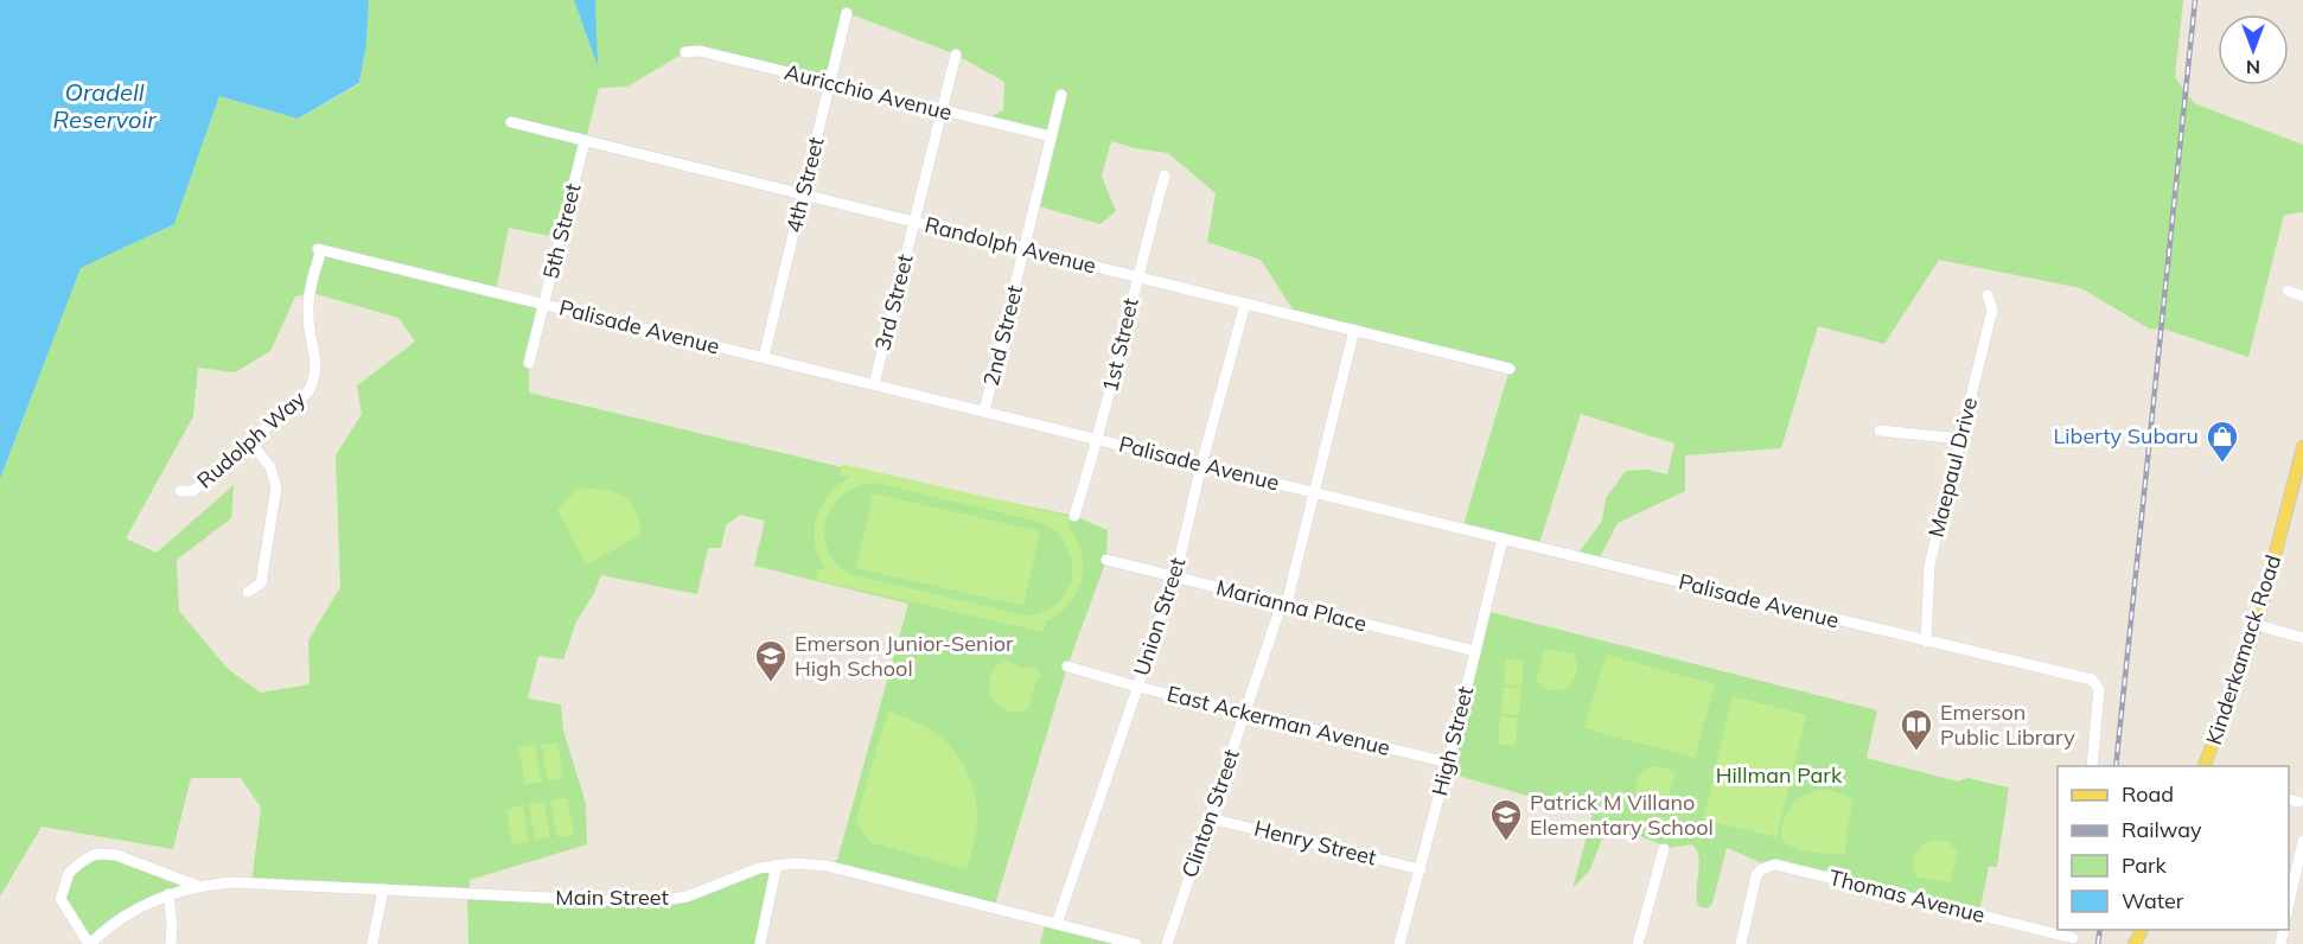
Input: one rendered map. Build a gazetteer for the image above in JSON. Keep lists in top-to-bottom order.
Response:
{
  "streets": {
    "main road": ["Kinderkamack Road"],
    "street": [
      "Auricchio Avenue",
      "4th Street",
      "5th Street",
      "Randolph Avenue",
      "3rd Street",
      "Palisade Avenue",
      "2nd Street",
      "1st Street",
      "Rudolph Way",
      "Maepaul Drive",
      "Marianna Place",
      "Union Street",
      "East Ackerman Avenue",
      "High Street",
      "Clinton Street",
      "Henry Street",
      "Thomas Avenue",
      "Main Street"
    ]
  },
  "crossings": [
    ["Auricchio Avenue", "4th Street"],
    ["Auricchio Avenue", "3rd Street"],
    ["Auricchio Avenue", "2nd Street"],
    ["4th Street", "Randolph Avenue"],
    ["4th Street", "Palisade Avenue"],
    ["5th Street", "Randolph Avenue"],
    ["5th Street", "Palisade Avenue"],
    ["Randolph Avenue", "3rd Street"],
    ["Randolph Avenue", "2nd Street"],
    ["Randolph Avenue", "1st Street"],
    ["Randolph Avenue", "Union Street"],
    ["Randolph Avenue", "Clinton Street"],
    ["3rd Street", "Palisade Avenue"],
    ["Palisade Avenue", "2nd Street"],
    ["Palisade Avenue", "1st Street"],
    ["Palisade Avenue", "Rudolph Way"],
    ["Palisade Avenue", "Maepaul Drive"],
    ["Palisade Avenue", "Union Street"],
    ["Palisade Avenue", "High Street"],
    ["Palisade Avenue", "Clinton Street"],
    ["Marianna Place", "Union Street"],
    ["Marianna Place", "High Street"],
    ["Marianna Place", "Clinton Street"],
    ["Union Street", "East Ackerman Avenue"],
    ["Union Street", "Main Street"],
    ["East Ackerman Avenue", "High Street"],
    ["East Ackerman Avenue", "Clinton Street"],
    ["High Street", "Henry Street"],
    ["Clinton Street", "Henry Street"]
  ],
  "water": ["Oradell Reservoir"],
  "parks": ["Hillman Park"],
  "places": {
    "shop": ["Liberty Subaru"],
    "school or university": ["Emerson Junior-Senior High School", "Patrick M Villano Elementary School"],
    "library": ["Emerson Public Library"]
  },
  "legend": [
    "Road",
    "Railway",
    "Park",
    "Water"
  ],
  "north": "bottom"
}
